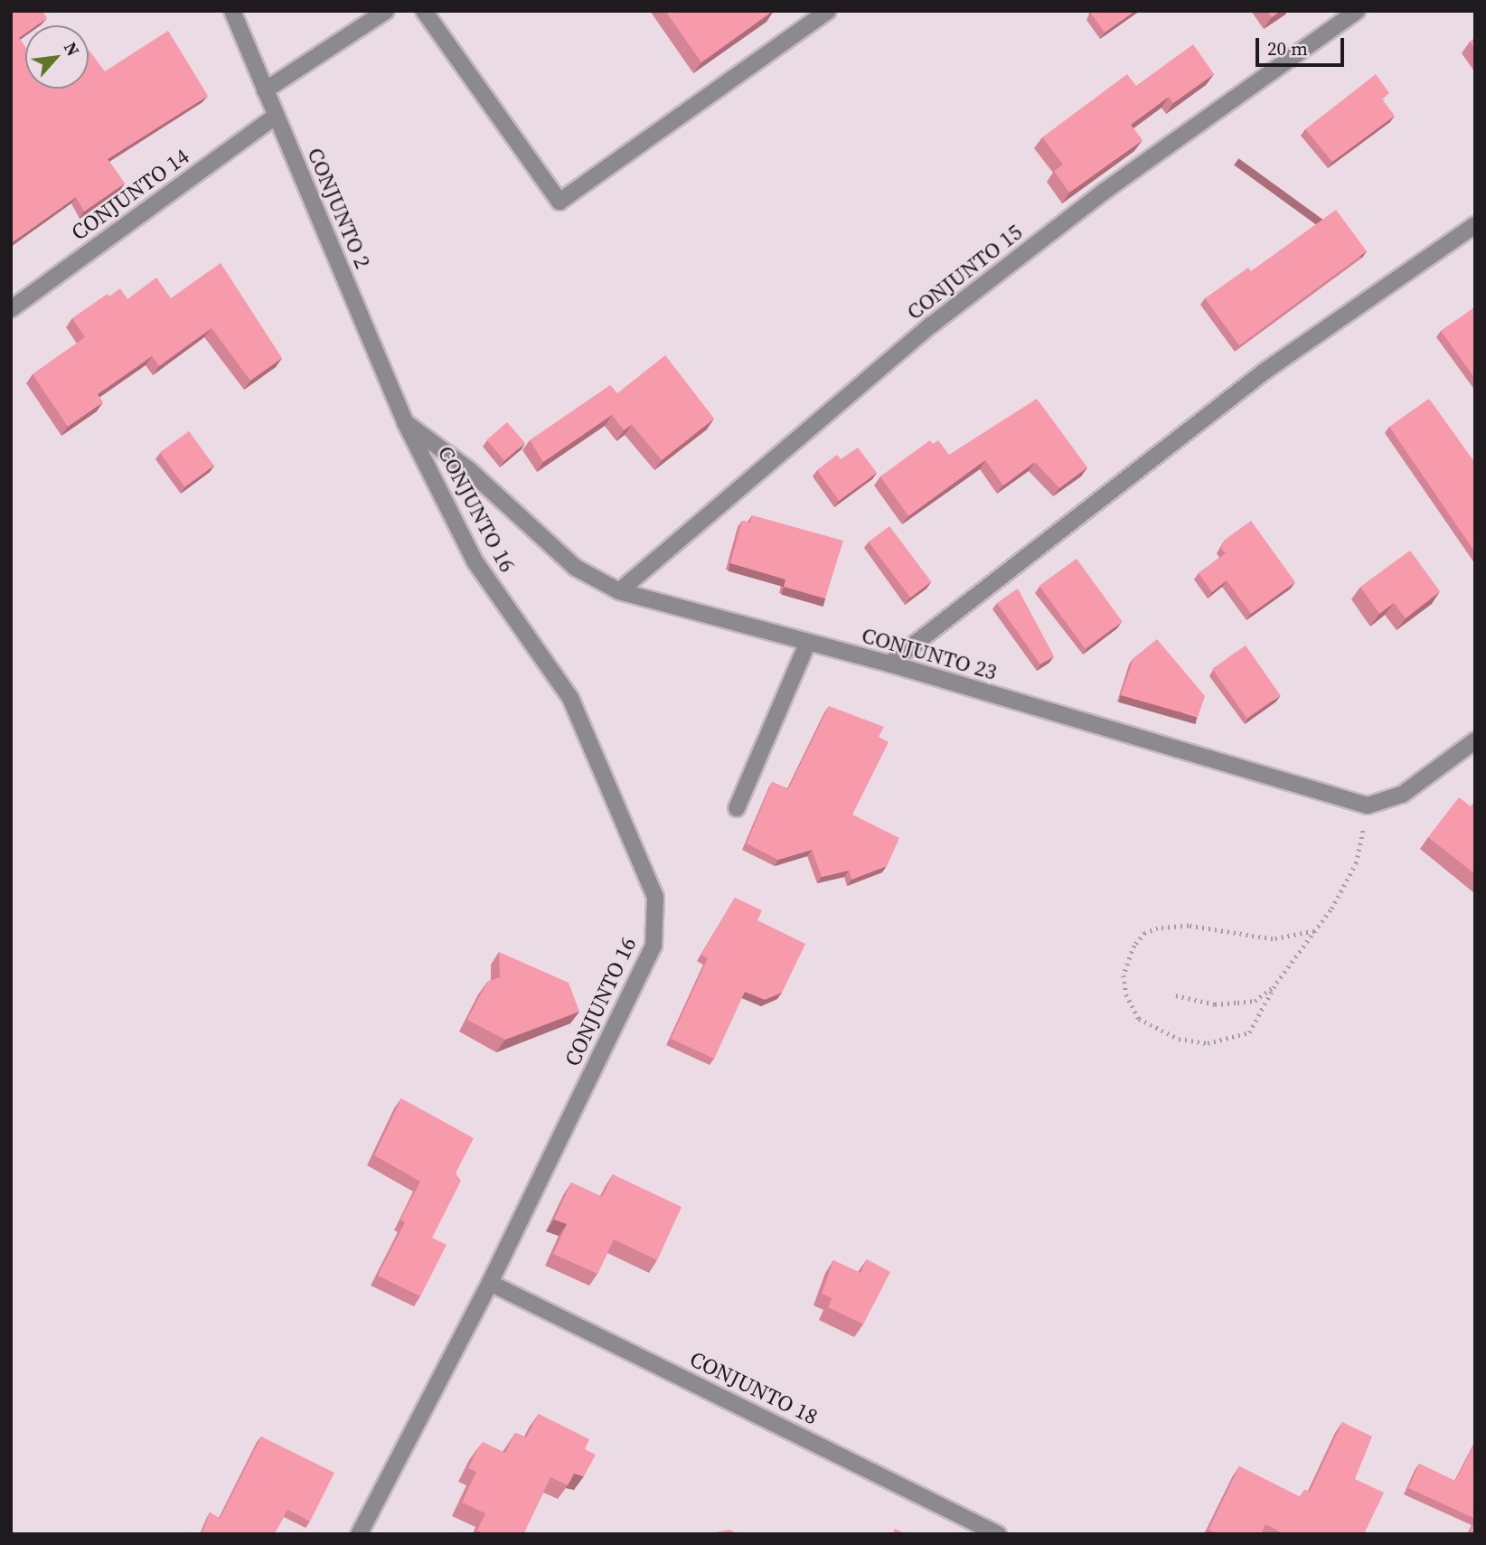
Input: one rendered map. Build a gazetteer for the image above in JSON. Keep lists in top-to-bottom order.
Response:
{
  "streets": {
    "street": [
      "CONJUNTO 14",
      "CONJUNTO 2",
      "CONJUNTO 15",
      "CONJUNTO 16",
      "CONJUNTO 23",
      "CONJUNTO 18"
    ]
  },
  "crossings": [
    ["CONJUNTO 14", "CONJUNTO 2"],
    ["CONJUNTO 2", "CONJUNTO 16"],
    ["CONJUNTO 2", "CONJUNTO 23"],
    ["CONJUNTO 15", "CONJUNTO 23"],
    ["CONJUNTO 16", "CONJUNTO 23"],
    ["CONJUNTO 16", "CONJUNTO 18"]
  ],
  "scale_bar": "20 m",
  "north": "top right"
}
